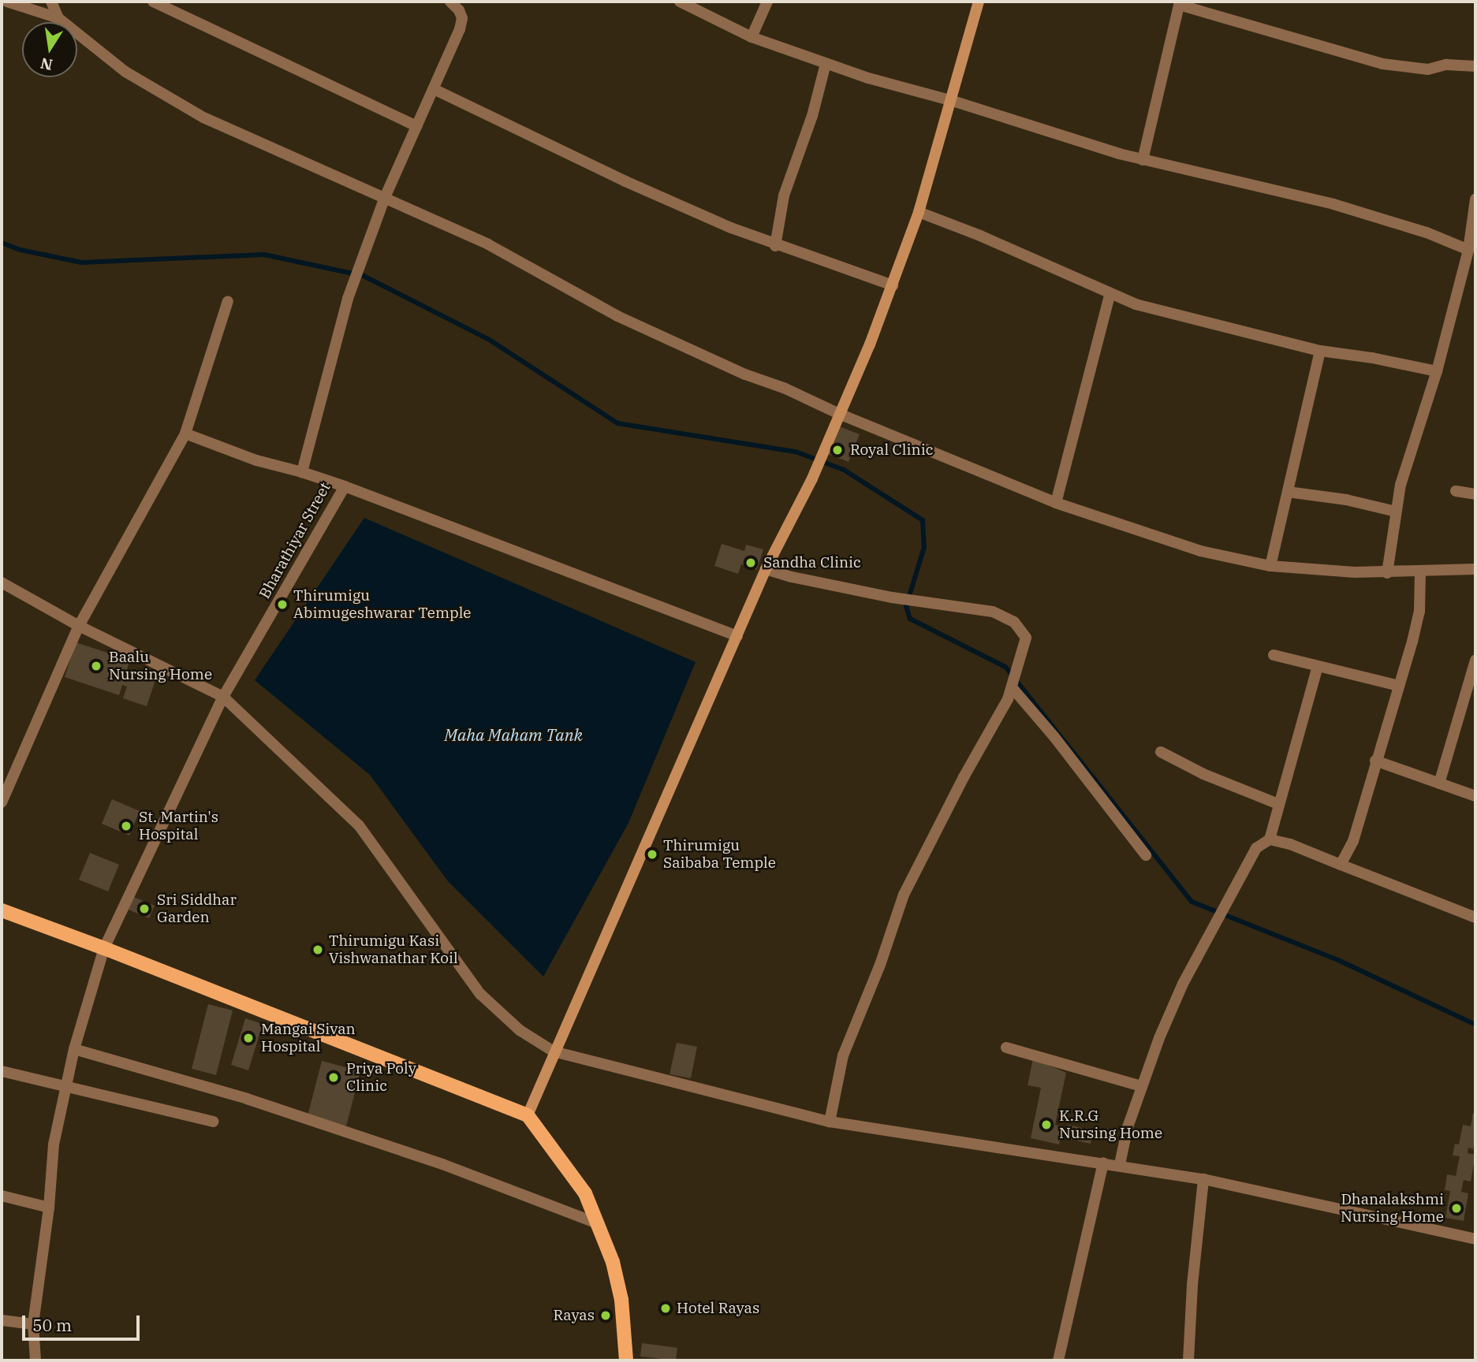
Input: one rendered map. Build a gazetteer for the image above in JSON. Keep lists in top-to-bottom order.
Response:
{
  "streets": {
    "street": ["Bharathiyar Street"]
  },
  "water": ["Maha Maham Tank"],
  "places": [
    "Royal Clinic",
    "Sandha Clinic",
    "Thirumigu Abimugeshwarar Temple",
    "Baalu Nursing Home",
    "St. Martin's Hospital",
    "Thirumigu Saibaba Temple",
    "Sri Siddhar Garden",
    "Thirumigu Kasi Vishwanathar Koil",
    "Mangai Sivan Hospital",
    "Priya Poly Clinic",
    "K.R.G Nursing Home",
    "Dhanalakshmi Nursing Home",
    "Hotel Rayas",
    "Rayas"
  ],
  "scale_bar": "50 m",
  "north": "bottom"
}
